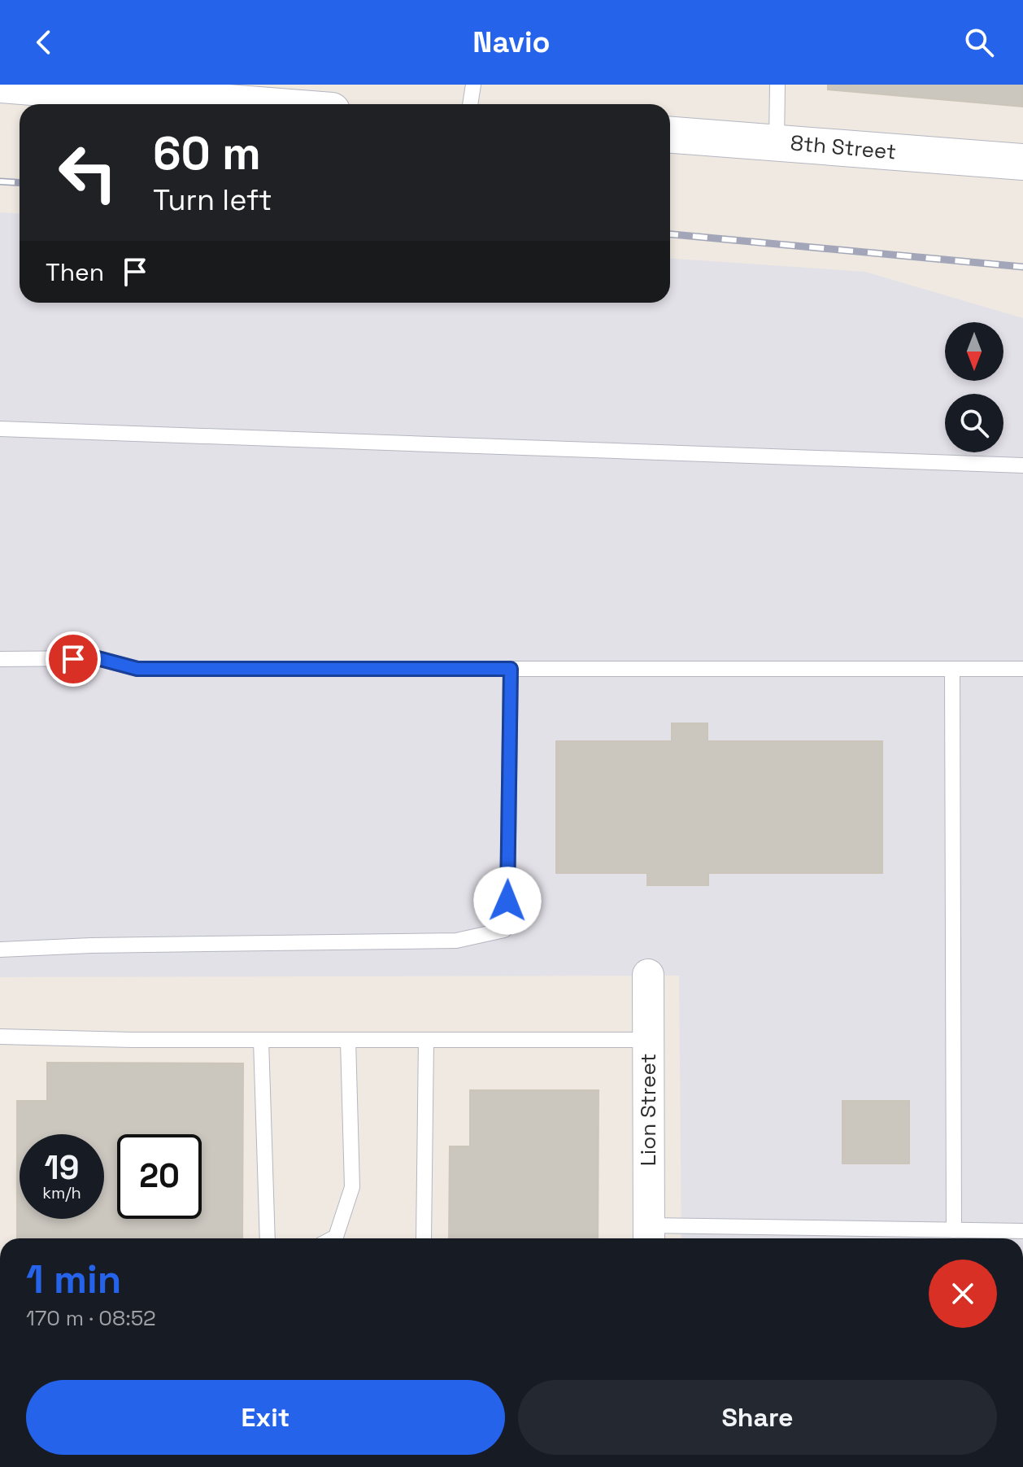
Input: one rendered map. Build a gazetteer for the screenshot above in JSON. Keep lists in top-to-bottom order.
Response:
{
  "streets": {
    "street": ["8th Street", "Lion Street"]
  },
  "north": "bottom",
  "page": {
    "header": "Navio",
    "turn": ["60 m", "Turn left"],
    "then": "Then",
    "speed": "19 km/h",
    "limit": "20",
    "heading": ["1 min", "170 m · 08:52"],
    "buttons": ["Exit", "Share"]
  }
}
